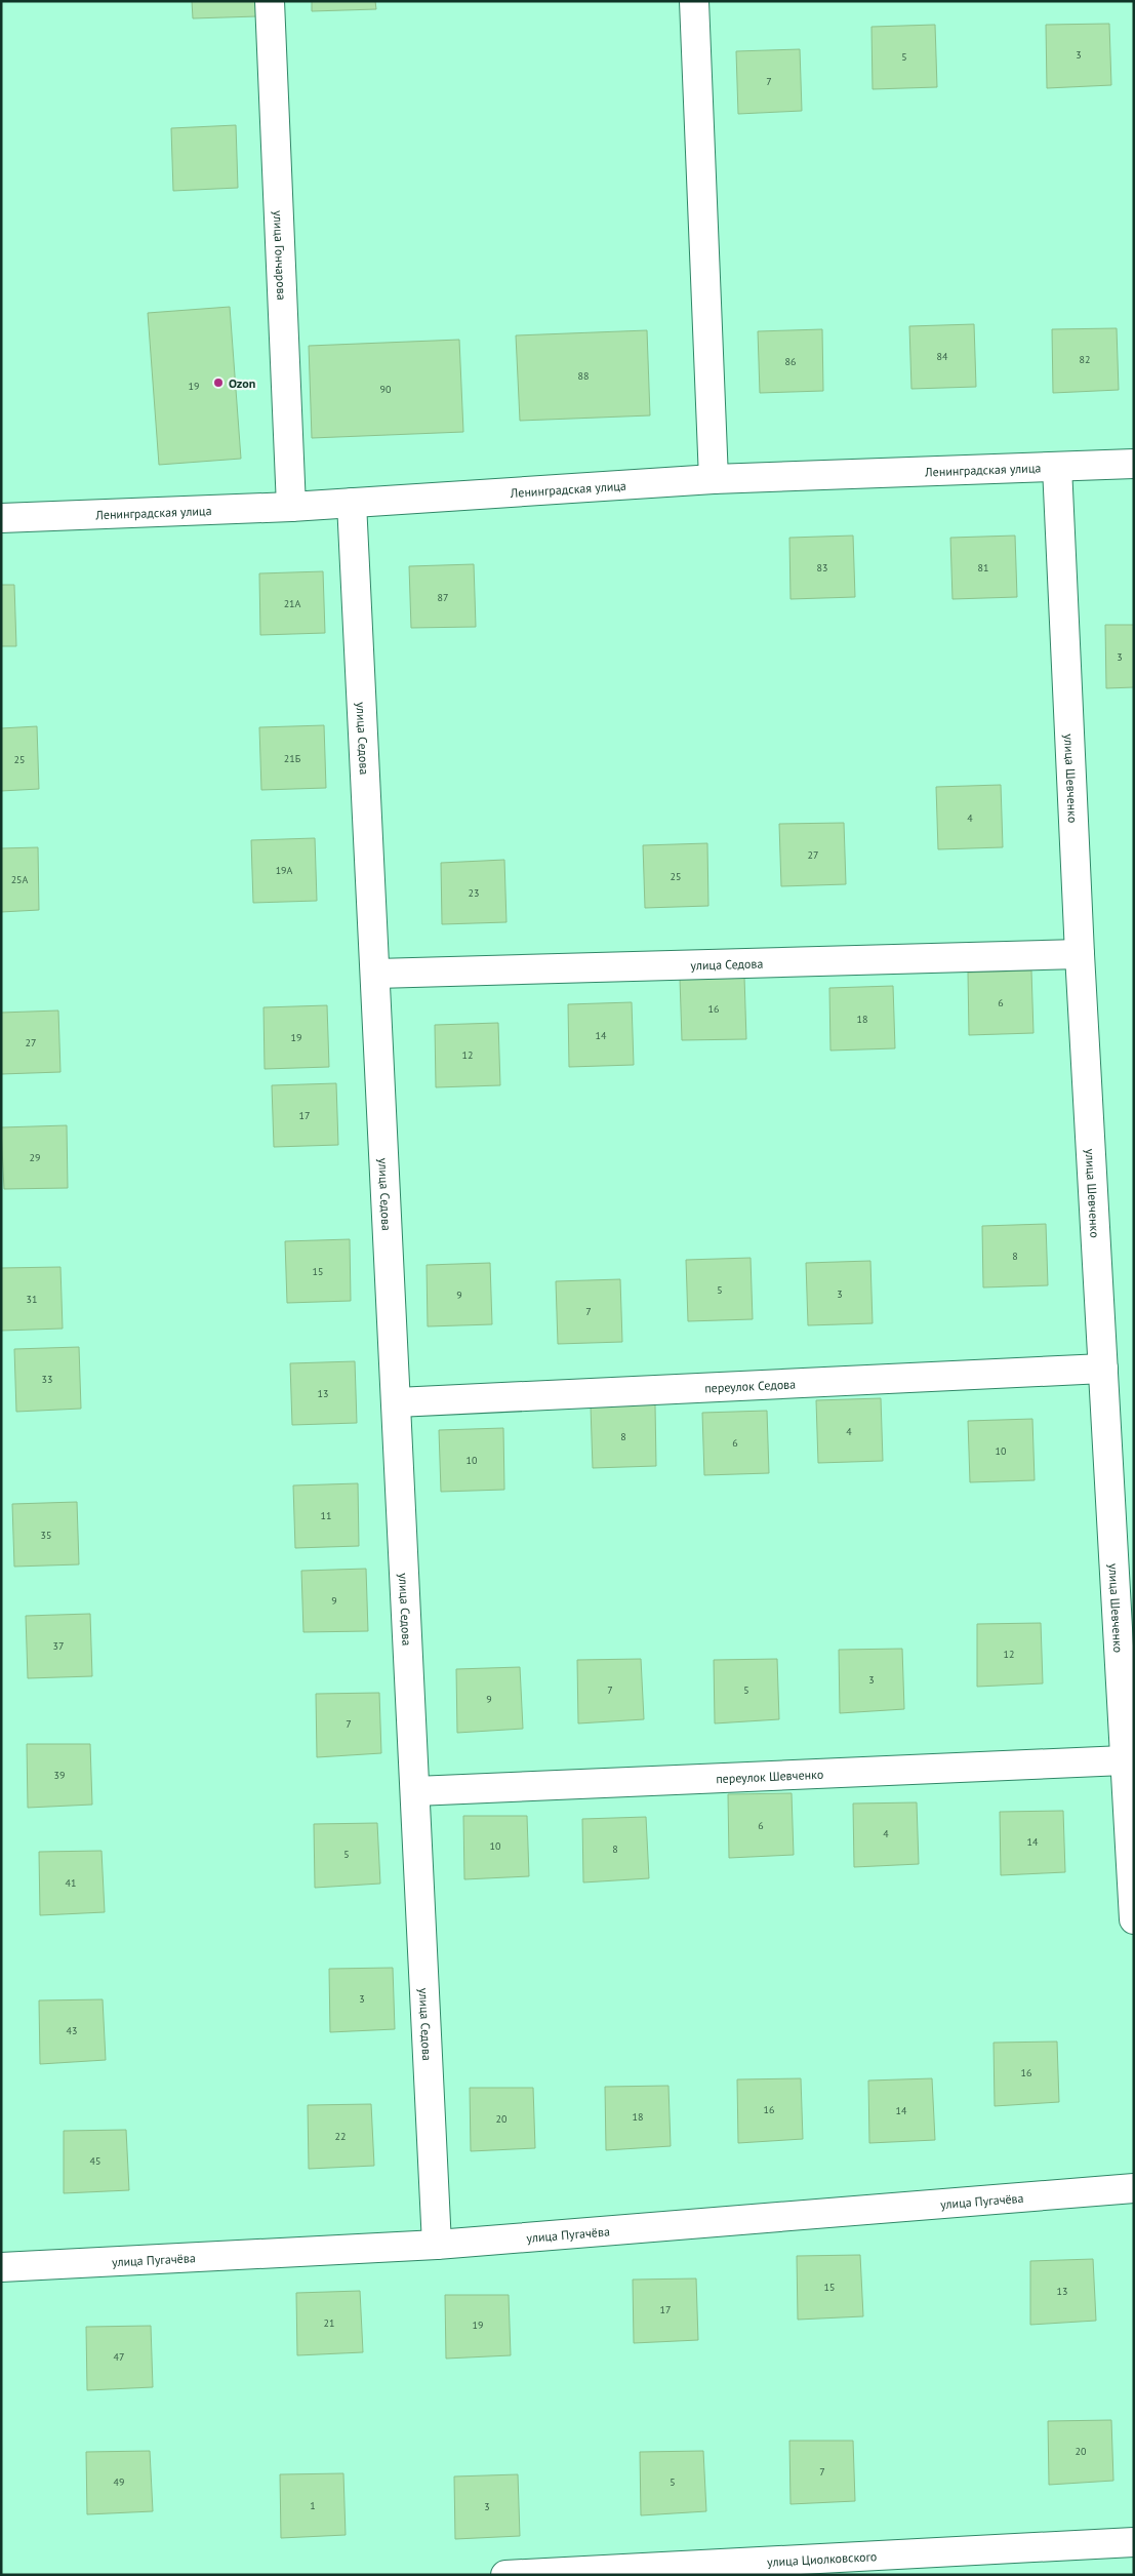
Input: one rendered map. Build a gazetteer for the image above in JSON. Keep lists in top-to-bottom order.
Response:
{
  "streets": {
    "street": [
      "улица Гончарова",
      "Ленинградская улица",
      "улица Седова",
      "улица Шевченко",
      "переулок Седова",
      "переулок Шевченко",
      "улица Пугачёва",
      "улица Циолковского"
    ]
  },
  "crossings": [
    ["улица Гончарова", "Ленинградская улица"],
    ["Ленинградская улица", "улица Седова"],
    ["Ленинградская улица", "улица Шевченко"],
    ["улица Седова", "улица Шевченко"],
    ["улица Седова", "переулок Седова"],
    ["улица Седова", "переулок Шевченко"],
    ["улица Седова", "улица Пугачёва"],
    ["улица Шевченко", "переулок Седова"],
    ["улица Шевченко", "переулок Шевченко"]
  ],
  "places": ["Ozon"],
  "house_numbers": [
    "3",
    "5",
    "7",
    "84",
    "82",
    "86",
    "88",
    "19",
    "90",
    "83",
    "81",
    "87",
    "21А",
    "3",
    "21Б",
    "25",
    "4",
    "27",
    "19А",
    "25",
    "25А",
    "23",
    "6",
    "16",
    "18",
    "14",
    "19",
    "27",
    "12",
    "17",
    "29",
    "8",
    "15",
    "5",
    "3",
    "9",
    "31",
    "7",
    "33",
    "13",
    "4",
    "8",
    "6",
    "10",
    "10",
    "11",
    "35",
    "9",
    "37",
    "12",
    "3",
    "7",
    "5",
    "9",
    "7",
    "39",
    "6",
    "4",
    "14",
    "10",
    "8",
    "5",
    "41",
    "3",
    "43",
    "16",
    "16",
    "14",
    "18",
    "20",
    "22",
    "45",
    "15",
    "13",
    "17",
    "21",
    "19",
    "47",
    "20",
    "7",
    "49",
    "5",
    "1",
    "3"
  ]
}
